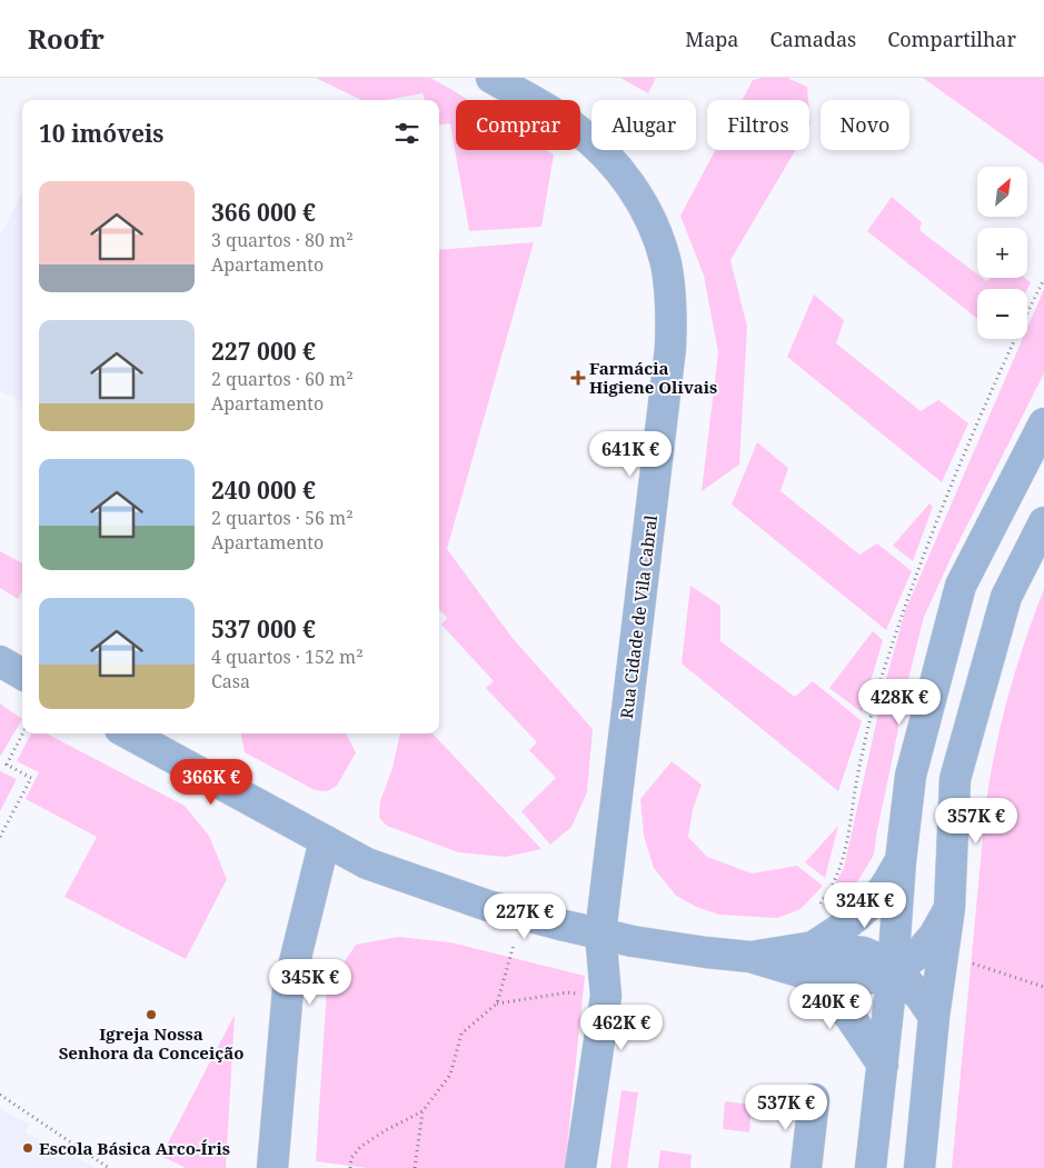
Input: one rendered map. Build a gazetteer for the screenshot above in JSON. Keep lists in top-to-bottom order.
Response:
{
  "streets": {
    "street": ["Rua Cidade de Vila Cabral"]
  },
  "places": {
    "health": ["Farmácia Higiene Olivais"],
    "other": ["Igreja Nossa Senhora da Conceição", "Escola Básica Arco-Íris"]
  },
  "north": "top right",
  "page": {
    "header": "Roofr",
    "nav": ["Mapa", "Camadas", "Compartilhar"],
    "chip": [
      "Comprar",
      "Alugar",
      "Filtros",
      "Novo"
    ],
    "heading": "10 imóveis",
    "map_buttons": ["+", "−"],
    "list": [
      {
        "name": "366 000 €",
        "note": "3 quartos · 80 m² · Apartamento"
      },
      {
        "name": "227 000 €",
        "note": "2 quartos · 60 m² · Apartamento"
      },
      {
        "name": "240 000 €",
        "note": "2 quartos · 56 m² · Apartamento"
      },
      {
        "name": "537 000 €",
        "note": "4 quartos · 152 m² · Casa"
      }
    ],
    "price": [
      "641K €",
      "428K €",
      "366K €",
      "357K €",
      "324K €",
      "227K €",
      "345K €",
      "240K €",
      "462K €",
      "537K €"
    ]
  }
}
